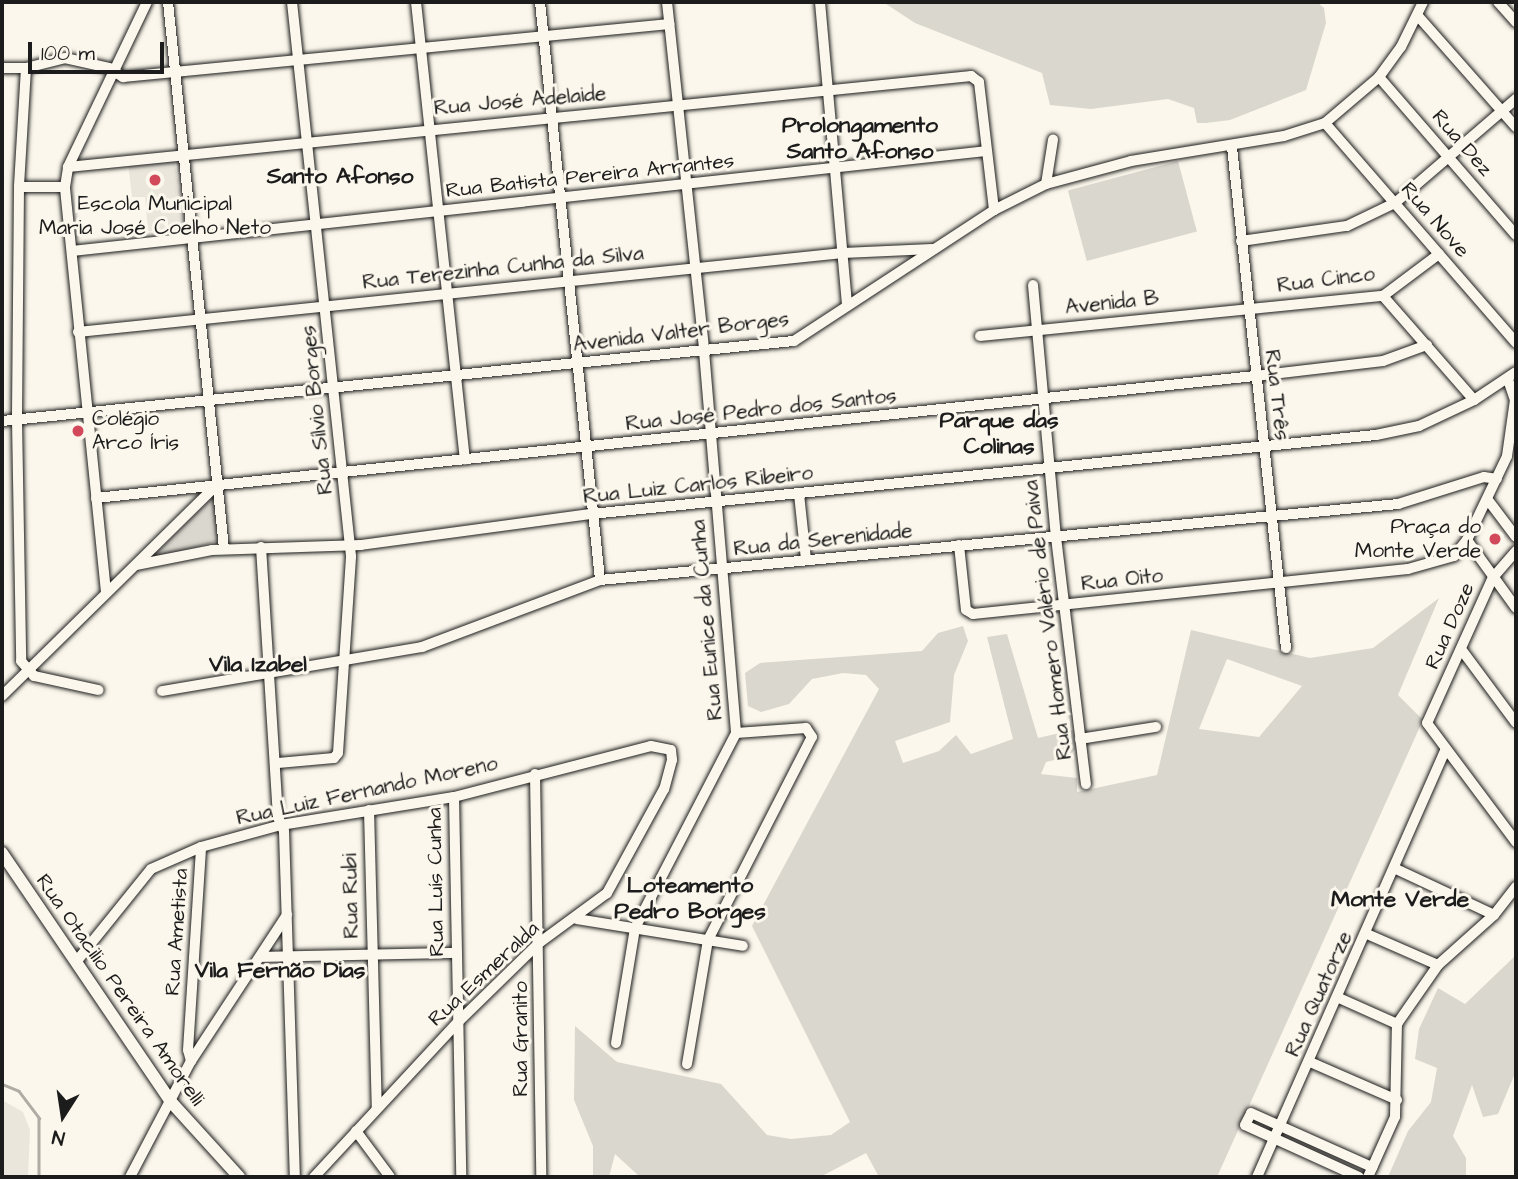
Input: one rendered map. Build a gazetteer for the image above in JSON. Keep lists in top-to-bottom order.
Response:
{
  "streets": {
    "main road": ["Rua Otacilio Pereira Amorelli"],
    "street": [
      "Rua José Adelaide",
      "Rua Dez",
      "Rua Batista Pereira Arrantes",
      "Rua Nove",
      "Rua Terezinha Cunha da Silva",
      "Rua Cinco",
      "Avenida B",
      "Avenida Valter Borges",
      "Rua Três",
      "Rua Sílvio Borges",
      "Rua José Pedro dos Santos",
      "Rua Luiz Carlos Ribeiro",
      "Rua da Serenidade",
      "Rua Oito",
      "Rua Eunice da Cunha",
      "Rua Homero Valério de Paiva",
      "Rua Doze",
      "Rua Luiz Fernando Moreno",
      "Rua Luís Cunha",
      "Rua Rubi",
      "Rua Ametista",
      "Rua Esmeralda",
      "Rua Quatorze",
      "Rua Granito"
    ]
  },
  "crossings": [
    ["Rua José Adelaide", "Rua Batista Pereira Arrantes"],
    ["Rua José Adelaide", "Rua Sílvio Borges"],
    ["Rua José Adelaide", "Rua Eunice da Cunha"],
    ["Rua Dez", "Avenida Valter Borges"],
    ["Rua Batista Pereira Arrantes", "Rua Sílvio Borges"],
    ["Rua Batista Pereira Arrantes", "Rua Eunice da Cunha"],
    ["Rua Nove", "Rua Cinco"],
    ["Rua Nove", "Avenida Valter Borges"],
    ["Rua Terezinha Cunha da Silva", "Avenida Valter Borges"],
    ["Rua Terezinha Cunha da Silva", "Rua Sílvio Borges"],
    ["Rua Terezinha Cunha da Silva", "Rua Eunice da Cunha"],
    ["Rua Cinco", "Avenida B"],
    ["Rua Cinco", "Rua Três"],
    ["Avenida B", "Rua Três"],
    ["Avenida B", "Rua Homero Valério de Paiva"],
    ["Avenida Valter Borges", "Rua Três"],
    ["Avenida Valter Borges", "Rua Sílvio Borges"],
    ["Avenida Valter Borges", "Rua Eunice da Cunha"],
    ["Rua Três", "Rua José Pedro dos Santos"],
    ["Rua Três", "Rua Luiz Carlos Ribeiro"],
    ["Rua Três", "Rua da Serenidade"],
    ["Rua Três", "Rua Oito"],
    ["Rua Sílvio Borges", "Rua José Pedro dos Santos"],
    ["Rua Sílvio Borges", "Rua Luiz Carlos Ribeiro"],
    ["Rua Sílvio Borges", "Rua da Serenidade"],
    ["Rua José Pedro dos Santos", "Rua Eunice da Cunha"],
    ["Rua José Pedro dos Santos", "Rua Homero Valério de Paiva"],
    ["Rua Luiz Carlos Ribeiro", "Rua Eunice da Cunha"],
    ["Rua Luiz Carlos Ribeiro", "Rua Homero Valério de Paiva"],
    ["Rua da Serenidade", "Rua Oito"],
    ["Rua da Serenidade", "Rua Eunice da Cunha"],
    ["Rua da Serenidade", "Rua Homero Valério de Paiva"],
    ["Rua Oito", "Rua Homero Valério de Paiva"],
    ["Rua Doze", "Rua Quatorze"],
    ["Rua Luiz Fernando Moreno", "Rua Luís Cunha"],
    ["Rua Luiz Fernando Moreno", "Rua Rubi"],
    ["Rua Luiz Fernando Moreno", "Rua Ametista"],
    ["Rua Luiz Fernando Moreno", "Rua Esmeralda"],
    ["Rua Luiz Fernando Moreno", "Rua Otacilio Pereira Amorelli"],
    ["Rua Luiz Fernando Moreno", "Rua Granito"],
    ["Rua Luís Cunha", "Rua Esmeralda"],
    ["Rua Rubi", "Rua Esmeralda"],
    ["Rua Esmeralda", "Rua Granito"]
  ],
  "districts": [
    "Prolongamento Santo Afonso",
    "Santo Afonso",
    "Parque das Colinas",
    "Vila Izabel",
    "Loteamento Pedro Borges",
    "Monte Verde",
    "Vila Fernão Dias"
  ],
  "places": ["Escola Municipal Maria José Coelho Neto", "Colégio Arco Íris", "Praça do Monte Verde"],
  "scale_bar": "100 m",
  "north": "bottom"
}
